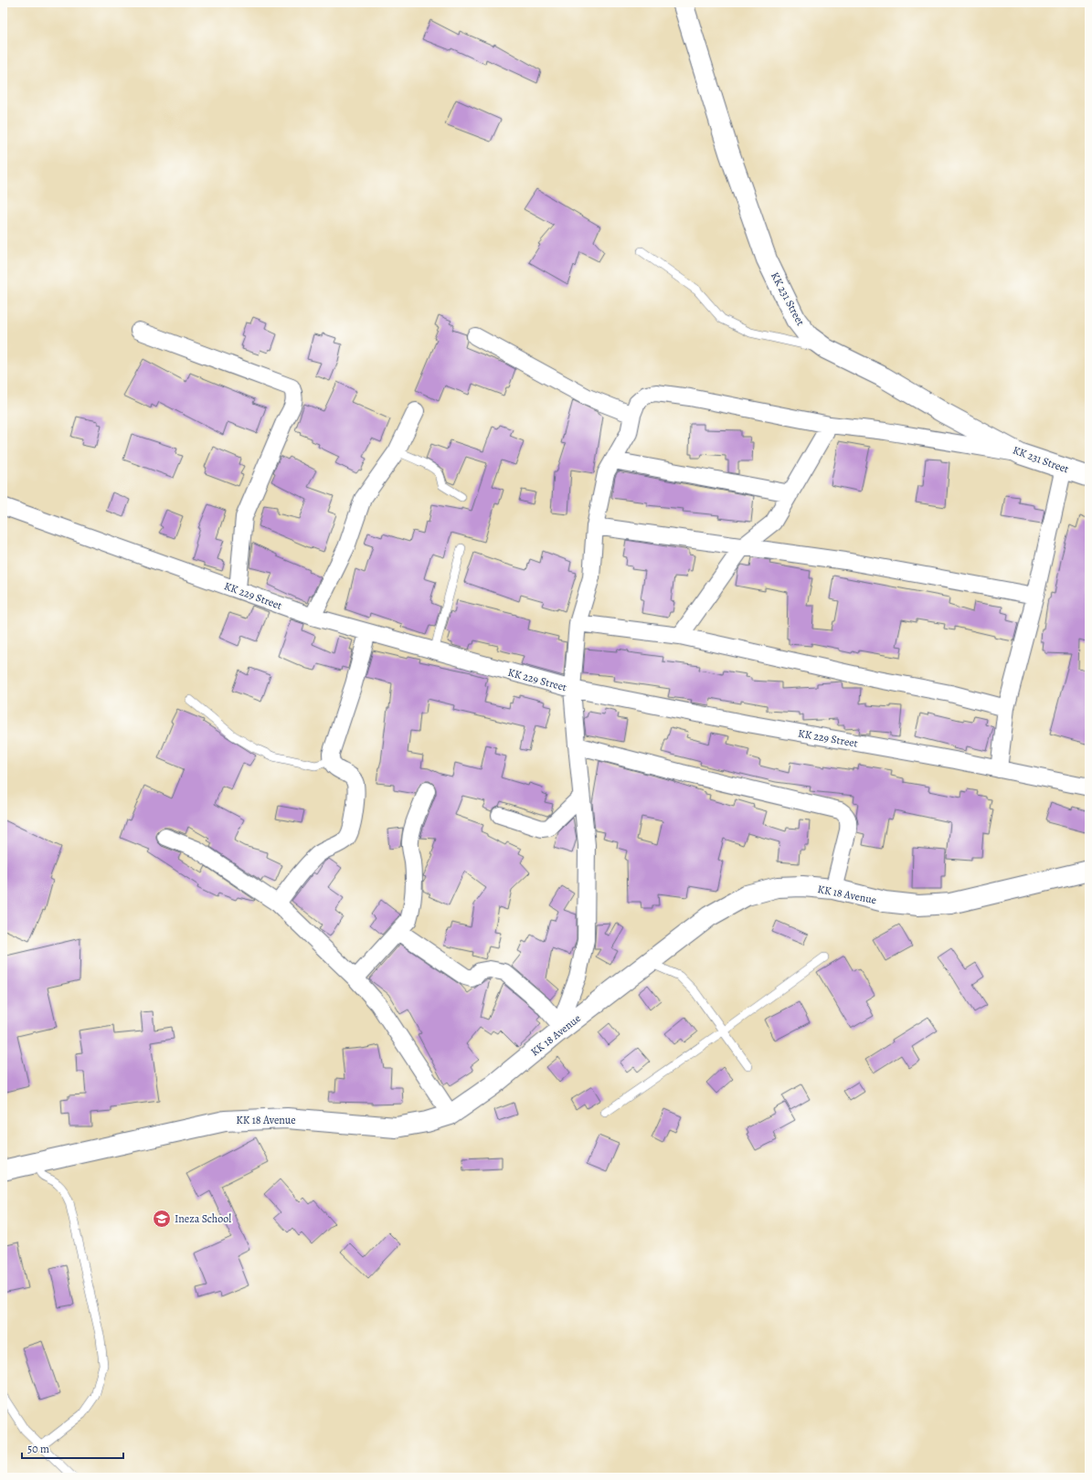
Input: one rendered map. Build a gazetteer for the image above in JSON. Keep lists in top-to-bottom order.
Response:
{
  "streets": {
    "main road": ["KK 231 Street", "KK 18 Avenue"],
    "street": ["KK 229 Street"]
  },
  "places": {
    "school or university": ["Ineza School"]
  },
  "scale_bar": "50 m"
}
